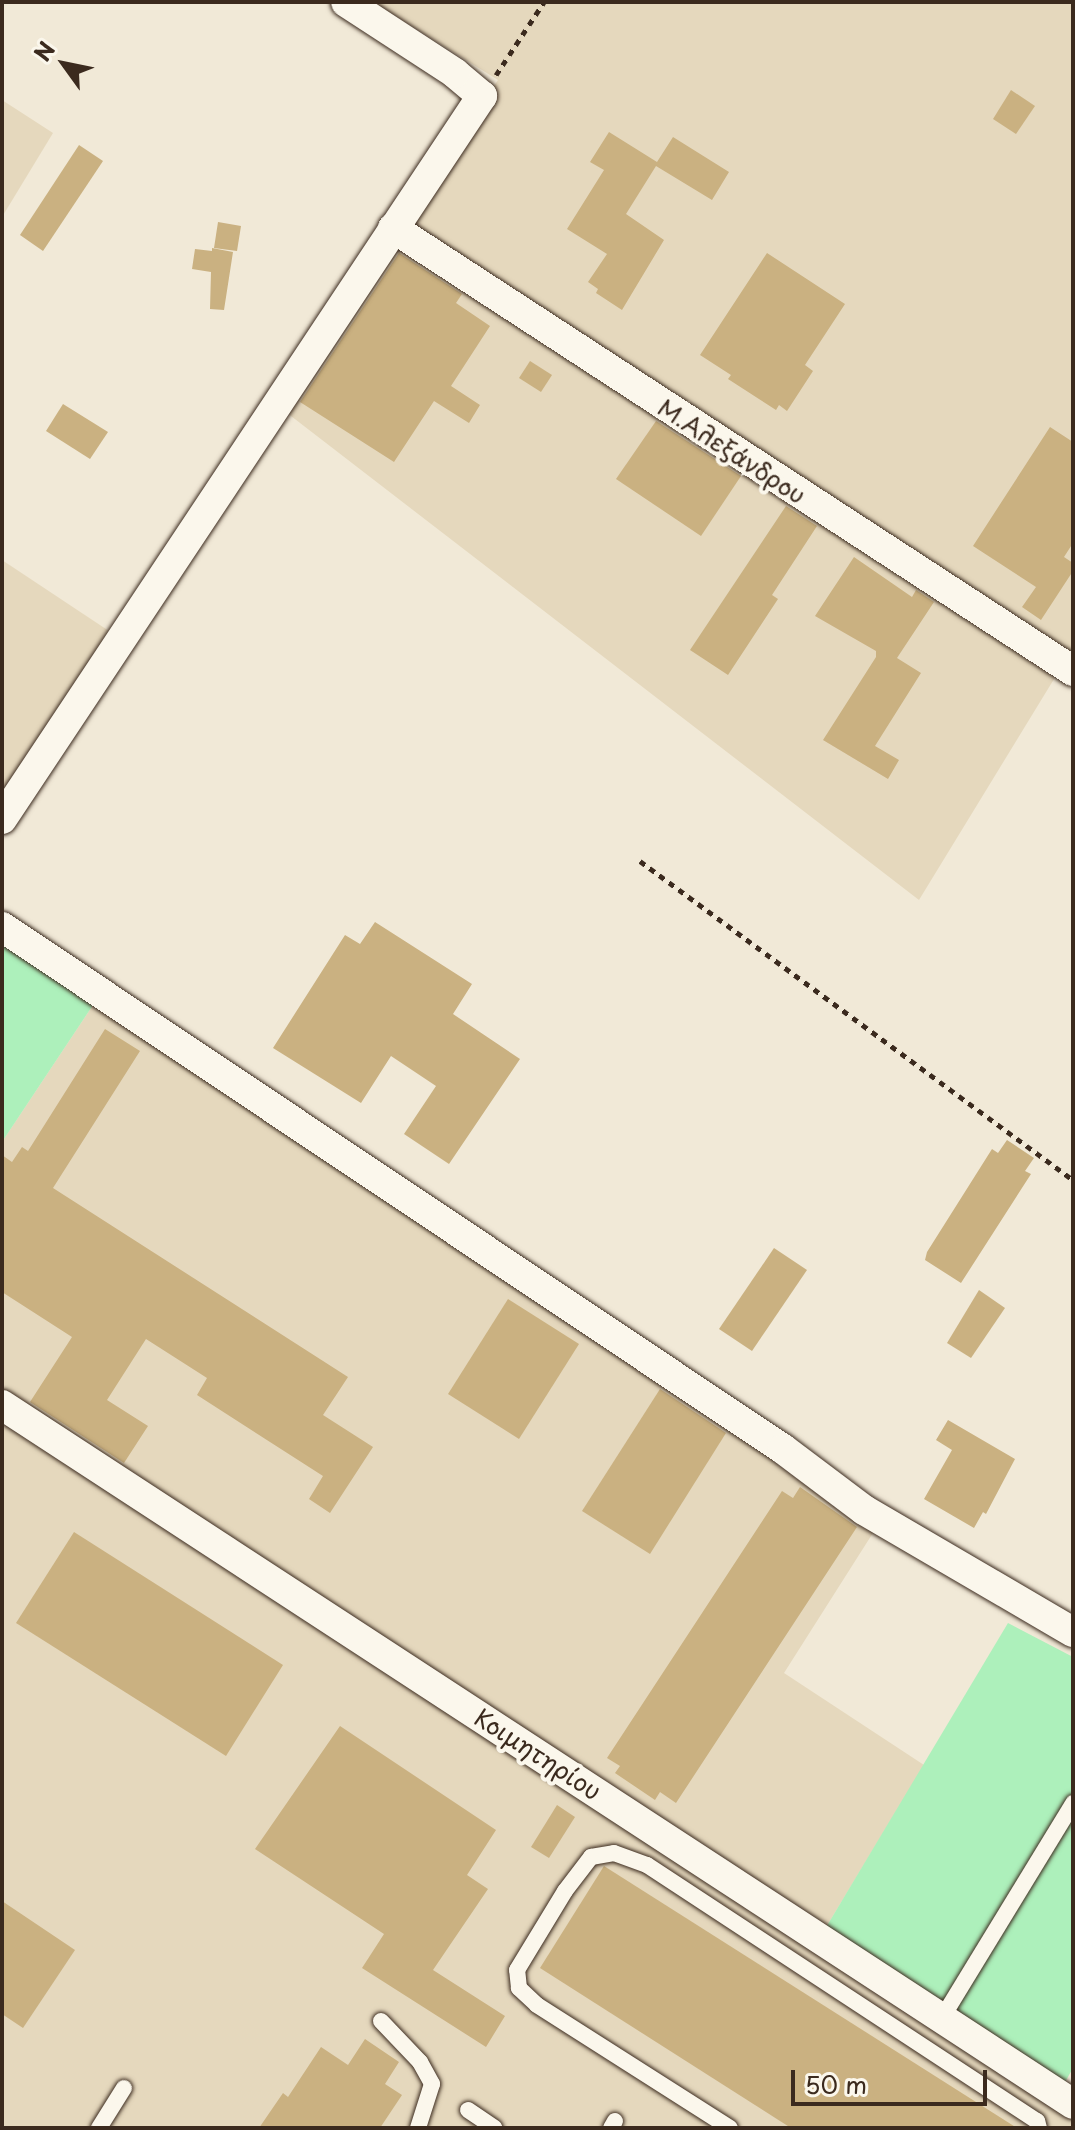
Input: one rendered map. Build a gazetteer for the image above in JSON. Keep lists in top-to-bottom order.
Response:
{
  "streets": {
    "street": ["Μ.Αλεξάνδρου", "Κοιμητηρίου"]
  },
  "scale_bar": "50 m",
  "north": "top left"
}
